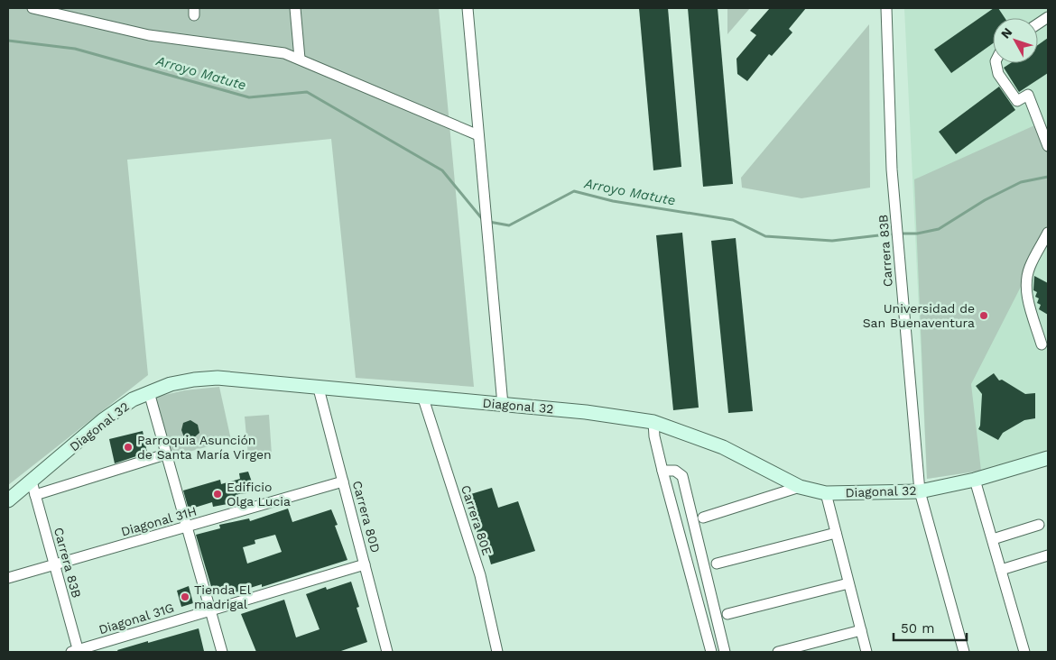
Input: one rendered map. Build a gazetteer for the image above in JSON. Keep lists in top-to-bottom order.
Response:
{
  "streets": {
    "street": [
      "Carrera 83B",
      "Diagonal 32",
      "Carrera 80D",
      "Carrera 80E",
      "Diagonal 31H",
      "Diagonal 31G"
    ]
  },
  "crossings": [
    ["Carrera 83B", "Diagonal 32"],
    ["Carrera 83B", "Diagonal 31H"],
    ["Carrera 83B", "Diagonal 31G"],
    ["Diagonal 32", "Carrera 80D"],
    ["Diagonal 32", "Carrera 80E"],
    ["Carrera 80D", "Diagonal 31H"],
    ["Carrera 80D", "Diagonal 31G"]
  ],
  "water": ["Arroyo Matute"],
  "places": [
    "Universidad de San Buenaventura",
    "Parroquia Asunción de Santa María Virgen",
    "Edificio Olga Lucia",
    "Tienda El madrigal"
  ],
  "scale_bar": "50 m",
  "north": "top left"
}
